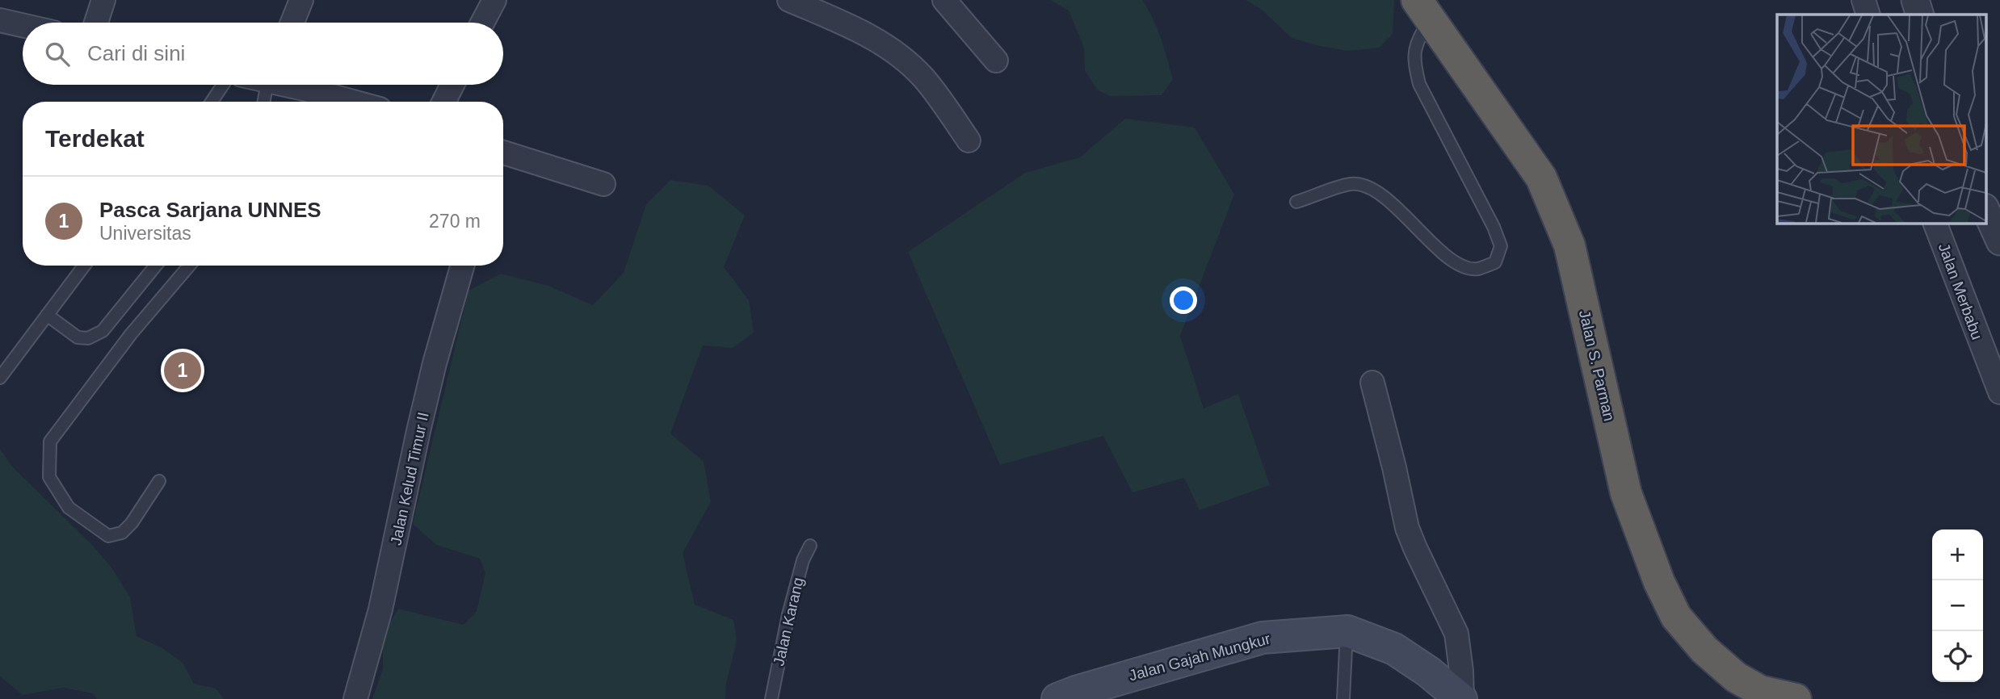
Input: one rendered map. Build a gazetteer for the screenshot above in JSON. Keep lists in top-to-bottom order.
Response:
{
  "streets": {
    "highway": ["Jalan S. Parman"],
    "main road": ["Jalan Gajah Mungkur"],
    "street": ["Jalan Merbabu", "Jalan Kelud Timur II"],
    "lane": ["Jalan Karang"]
  },
  "page": {
    "search": "Cari di sini",
    "heading": "Terdekat",
    "list": [
      {
        "mark": "1",
        "name": "Pasca Sarjana UNNES",
        "note": "Universitas",
        "value": "270 m"
      }
    ],
    "pins": "1",
    "map_buttons": ["+", "−"]
  }
}
